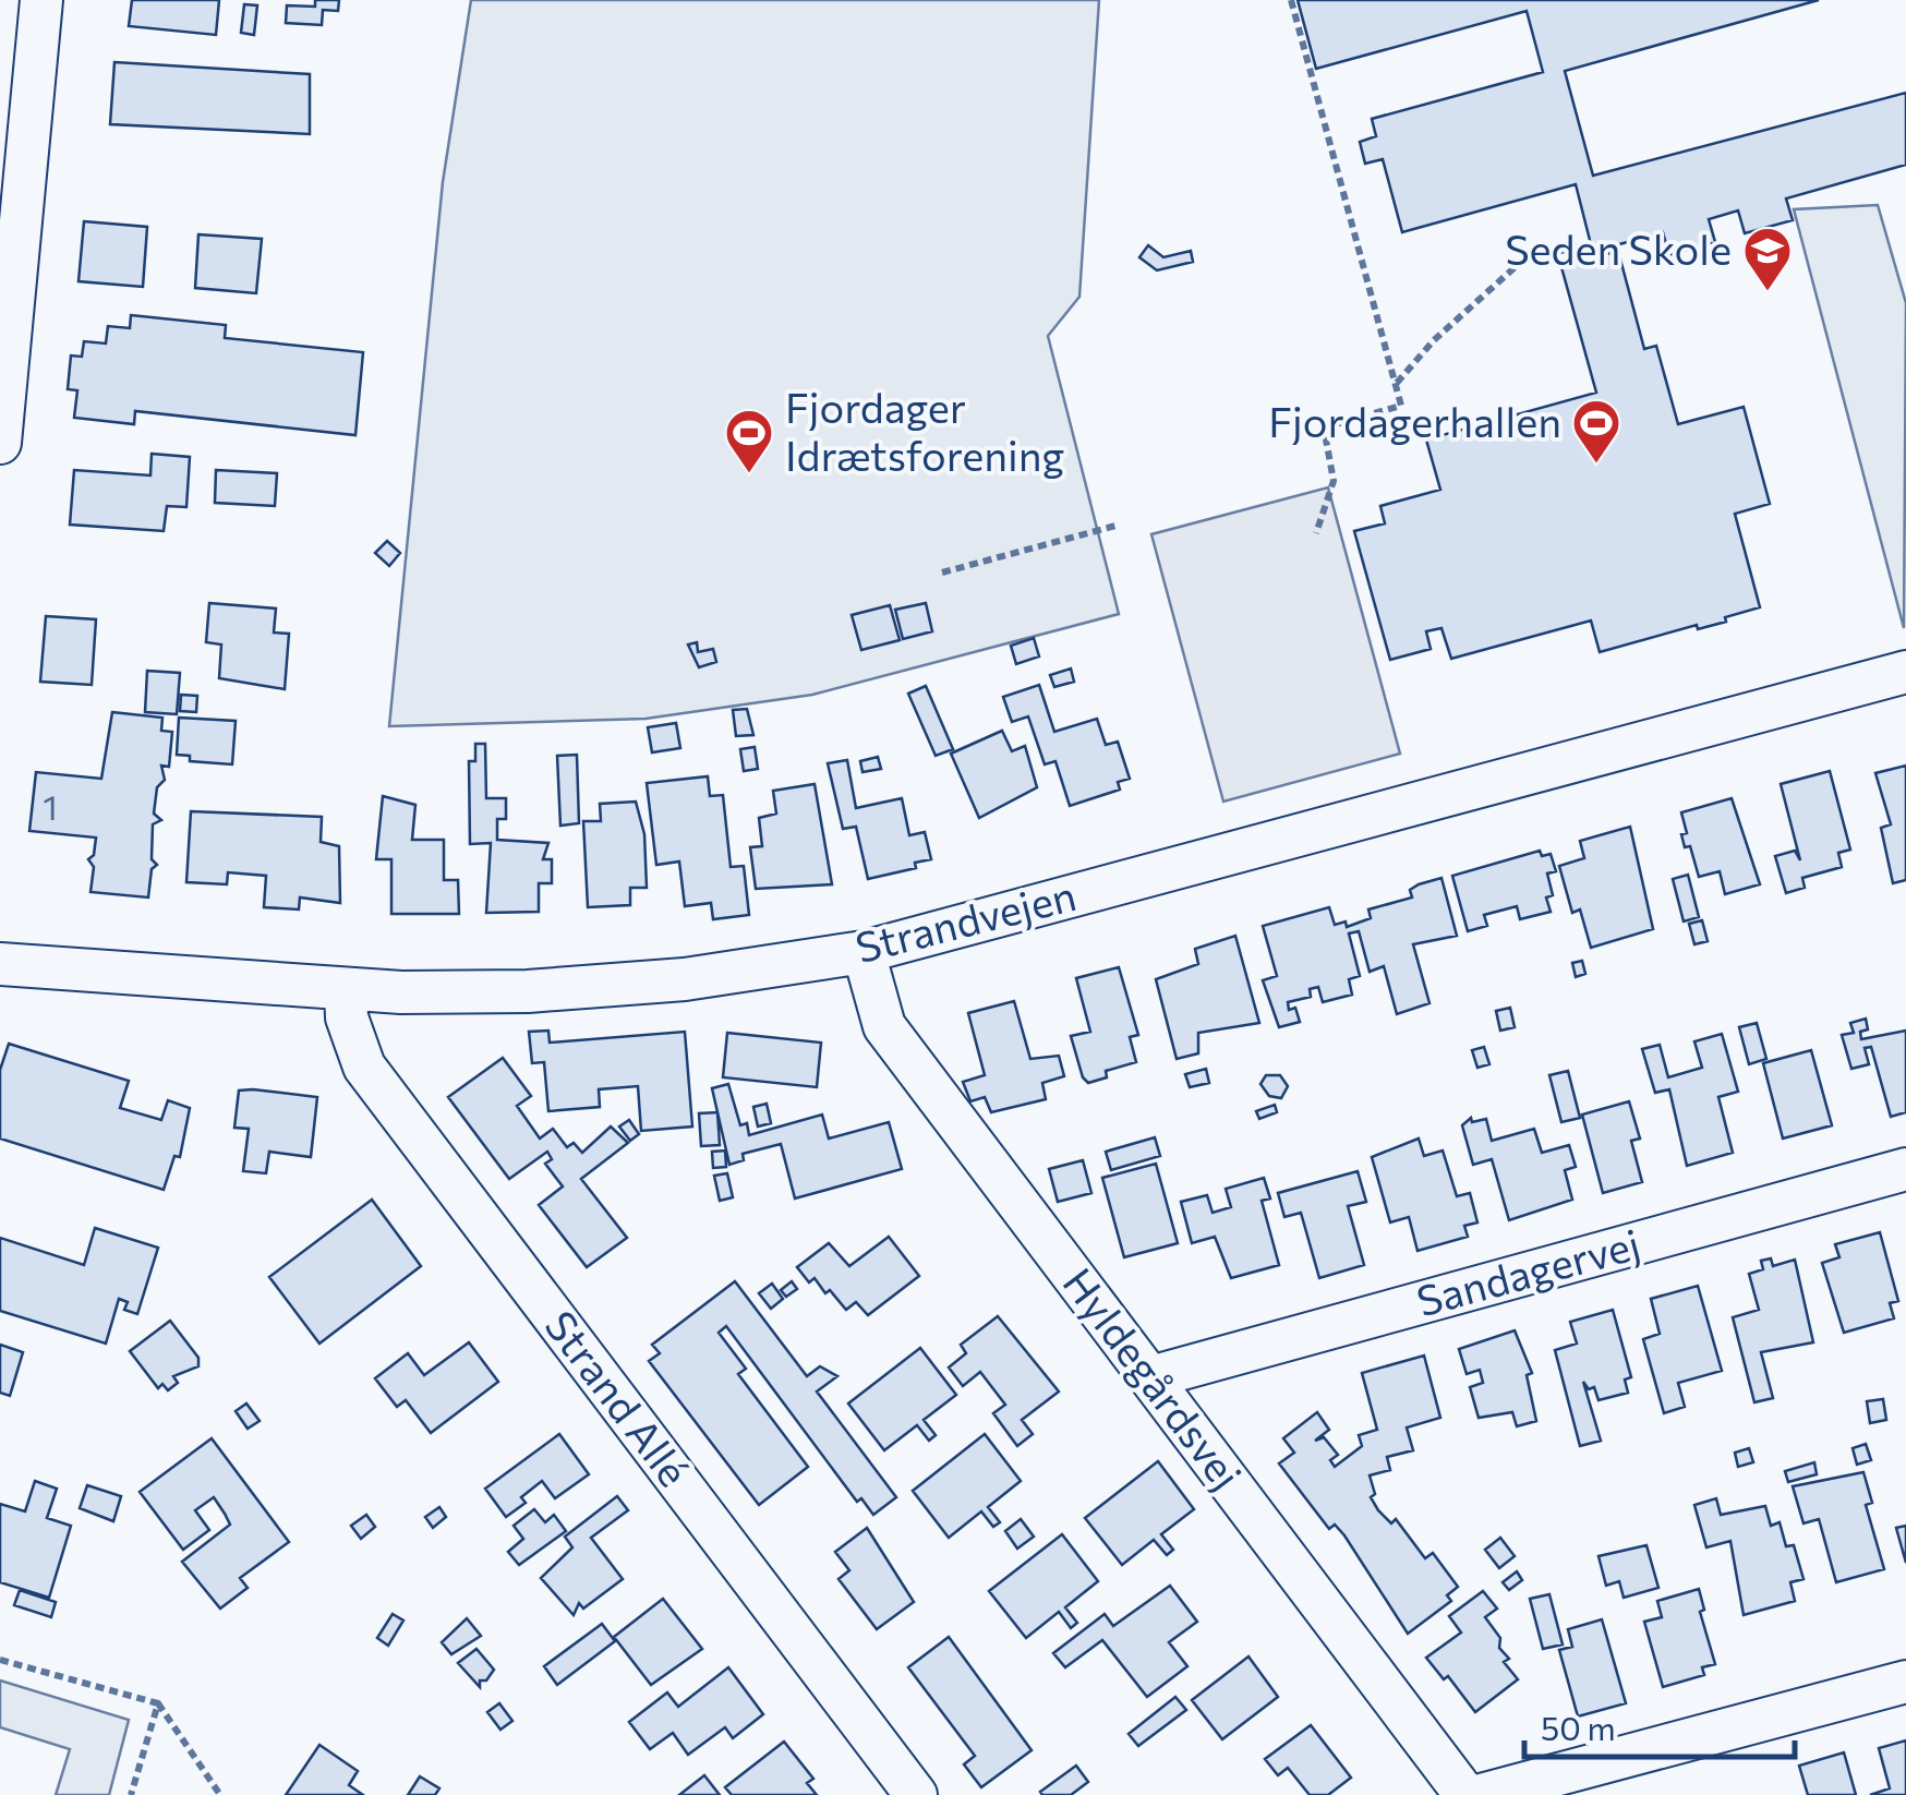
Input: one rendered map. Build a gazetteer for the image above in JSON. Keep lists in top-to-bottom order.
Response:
{
  "streets": {
    "street": [
      "Strandvejen",
      "Sandagervej",
      "Hyldegårdsvej",
      "Strand Allé"
    ]
  },
  "crossings": [
    ["Strandvejen", "Hyldegårdsvej"],
    ["Strandvejen", "Strand Allé"],
    ["Sandagervej", "Hyldegårdsvej"]
  ],
  "places": {
    "school or university": ["Seden Skole"],
    "sports": ["Fjordagerhallen", "Fjordager Idrætsforening"]
  },
  "house_numbers": ["1"],
  "scale_bar": "50 m"
}
